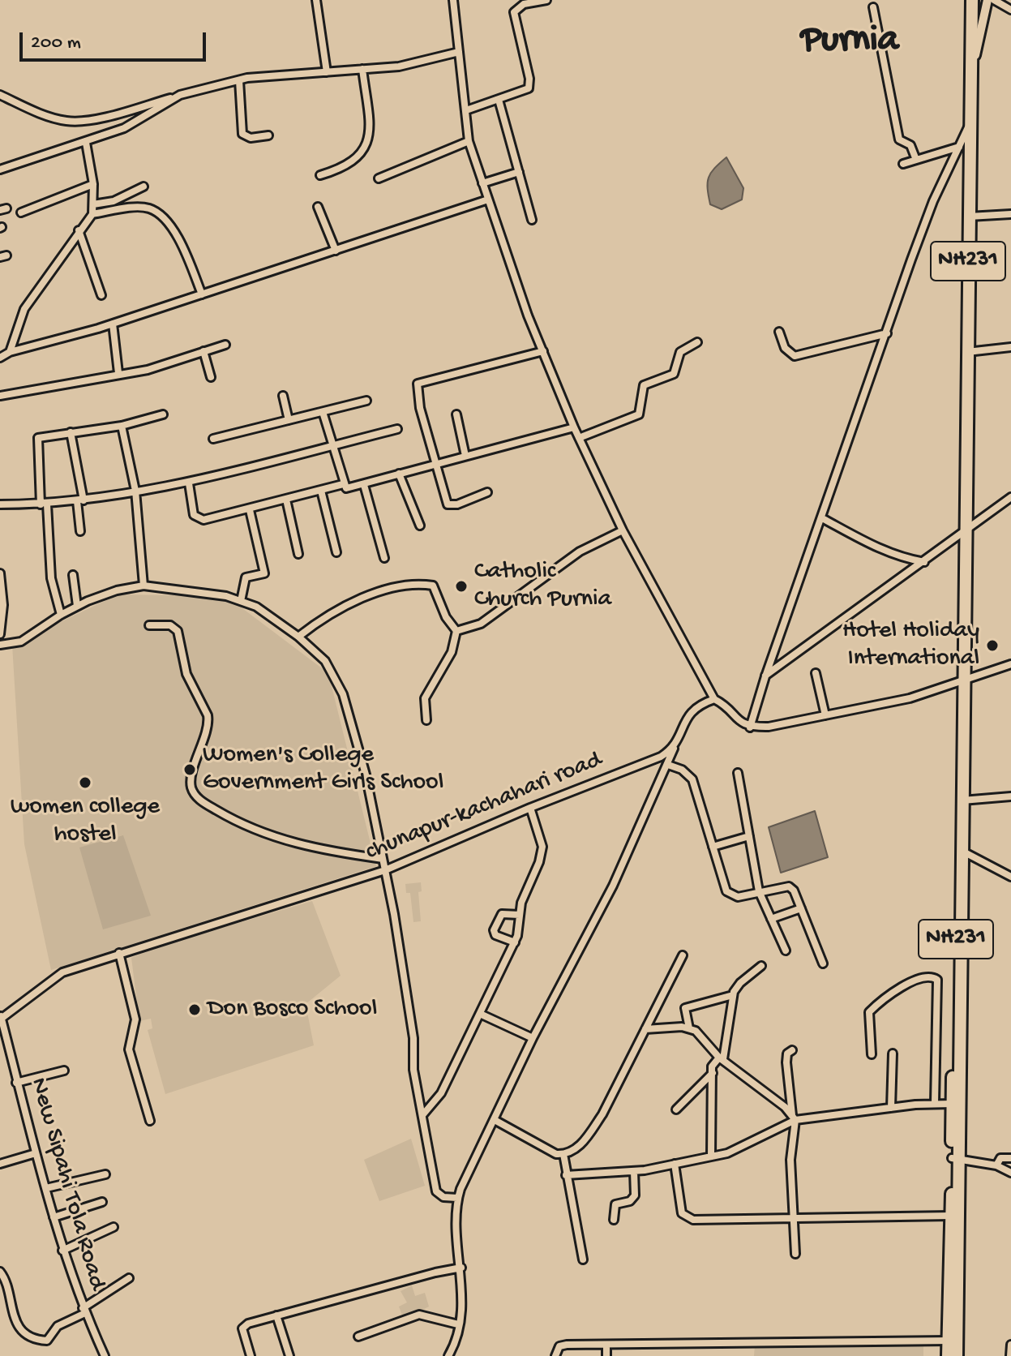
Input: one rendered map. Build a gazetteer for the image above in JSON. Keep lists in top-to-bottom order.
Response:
{
  "streets": {
    "highway": ["NH231"],
    "street": ["chunapur-kachahari road", "New Sipahi Tola Road"]
  },
  "crossings": [
    ["chunapur-kachahari road", "New Sipahi Tola Road"]
  ],
  "districts": ["Purnia"],
  "places": [
    "Catholic Church Purnia",
    "Hotel Holiday International",
    "Women's College Government Girls School",
    "women college hostel",
    "Don Bosco School"
  ],
  "scale_bar": "200 m"
}
